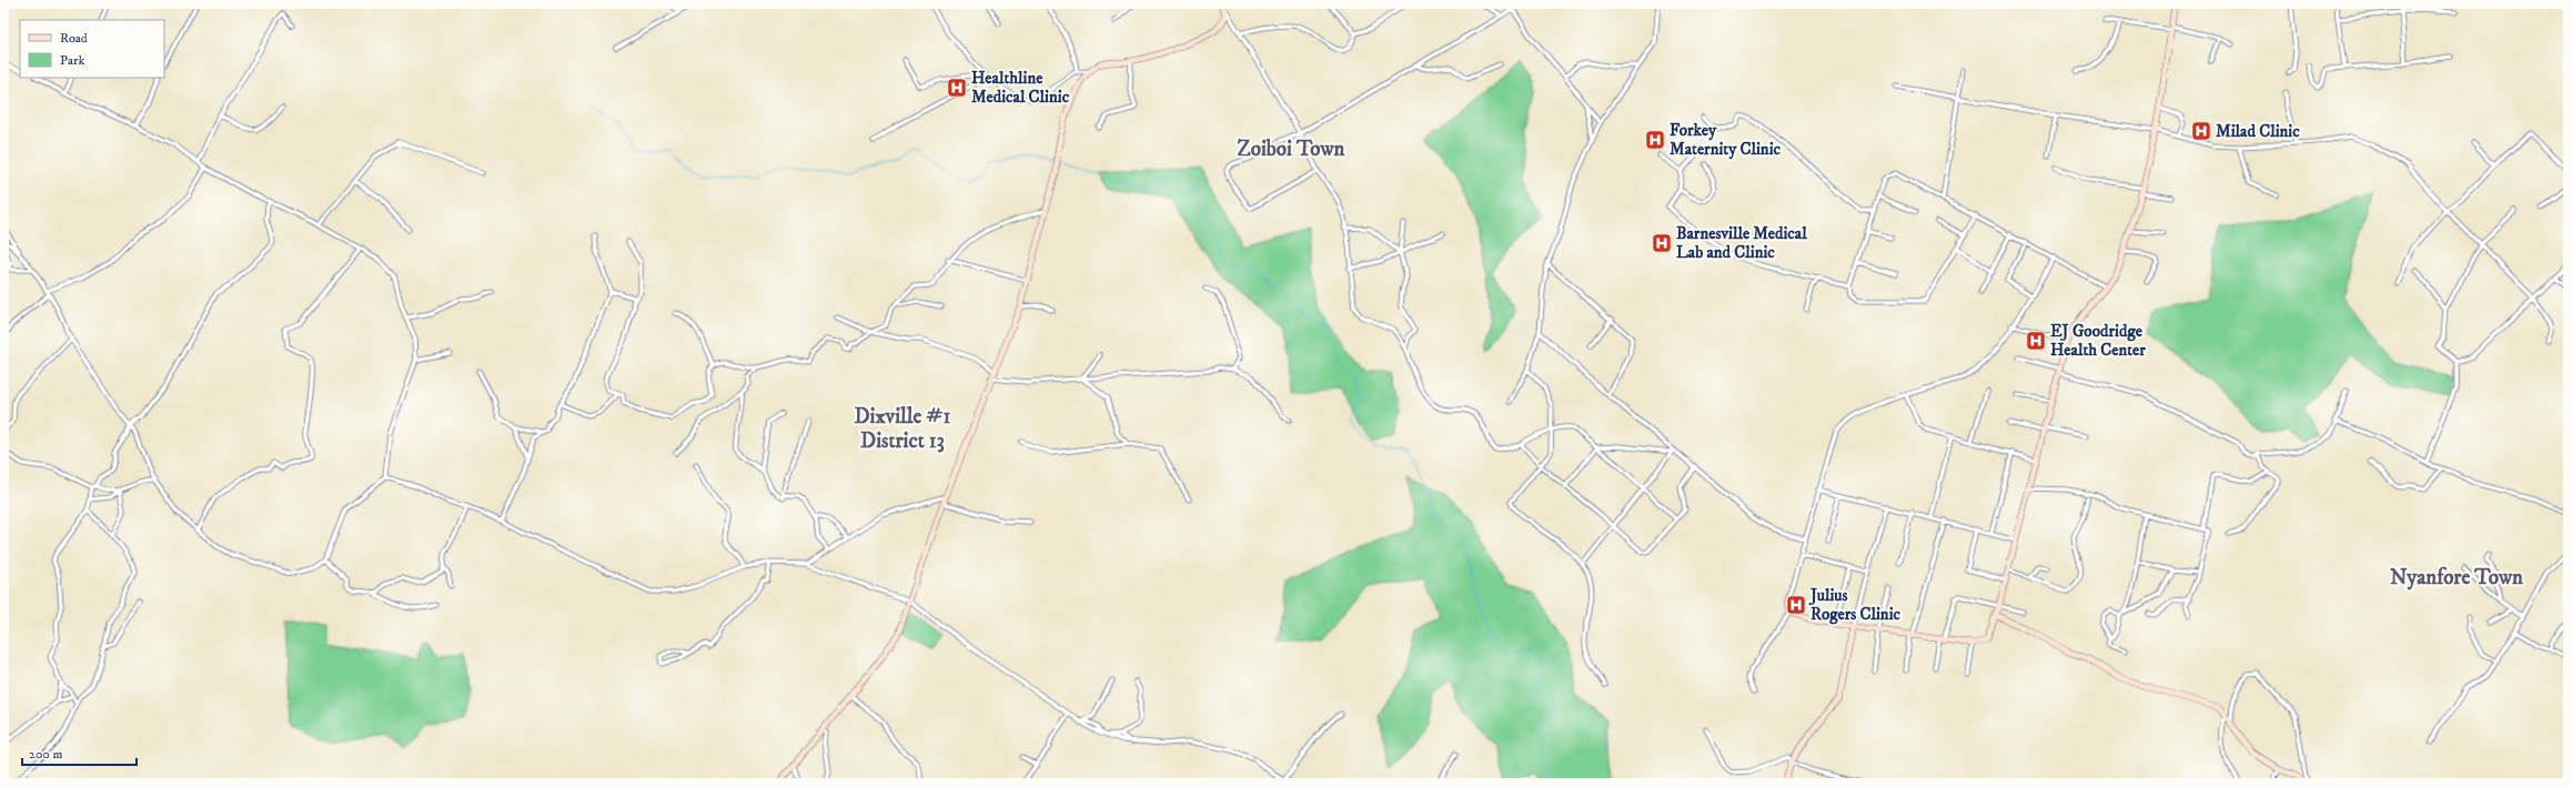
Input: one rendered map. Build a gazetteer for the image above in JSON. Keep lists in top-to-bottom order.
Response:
{
  "districts": ["Zoiboi Town", "Dixville #1 District 13", "Nyanfore Town"],
  "places": {
    "hospital": [
      "Healthline Medical Clinic",
      "Milad Clinic",
      "Forkey Maternity Clinic",
      "Barnesville Medical Lab and Clinic",
      "EJ Goodridge Health Center",
      "Julius Rogers Clinic"
    ]
  },
  "legend": ["Road", "Park"],
  "scale_bar": "200 m"
}
